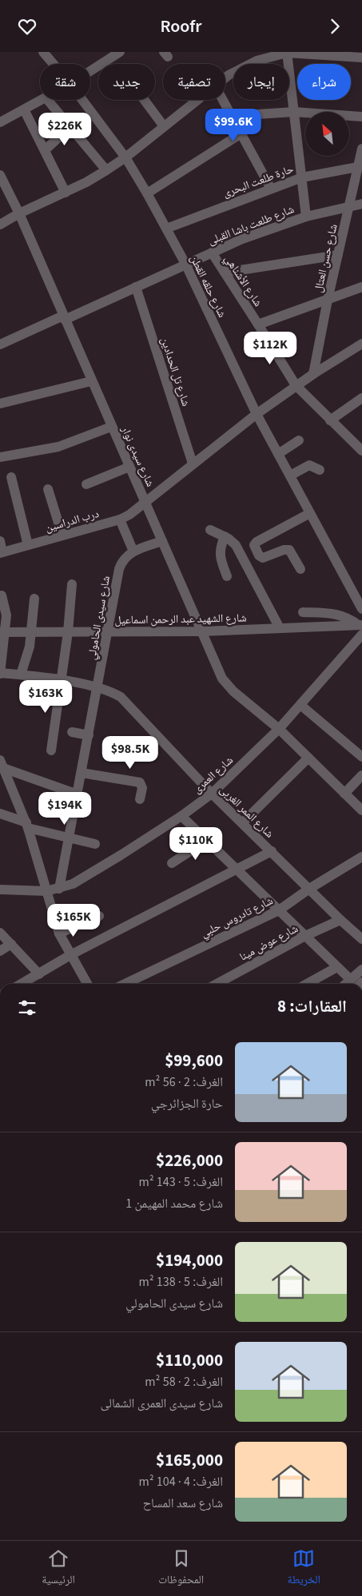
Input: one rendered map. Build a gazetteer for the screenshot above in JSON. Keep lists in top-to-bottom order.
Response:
{
  "streets": {
    "street": [
      "حارة طلعت البحرى",
      "شارع طلعت باشا القبلى",
      "شارع حسن العتال",
      "شارع الأشناهي",
      "شارع حلقه القطن",
      "شارع تل الحدادين",
      "شارع سيدى نوار",
      "درب الدراسين",
      "شارع سيدى الحامولي",
      "شارع الشهيد عبد الرحمن اسماعيل",
      "شارع العمرى",
      "شارع الممر الغربى",
      "شارع تادروس حلبي",
      "شارع عوض مينا"
    ]
  },
  "crossings": [
    ["حارة طلعت البحرى", "شارع حسن العتال"],
    ["حارة طلعت البحرى", "شارع حلقه القطن"],
    ["شارع طلعت باشا القبلى", "شارع حسن العتال"],
    ["شارع طلعت باشا القبلى", "شارع الأشناهي"],
    ["شارع طلعت باشا القبلى", "شارع حلقه القطن"],
    ["شارع طلعت باشا القبلى", "شارع تل الحدادين"],
    ["شارع طلعت باشا القبلى", "شارع سيدى نوار"],
    ["شارع حسن العتال", "درب الدراسين"],
    ["شارع الأشناهي", "درب الدراسين"],
    ["شارع حلقه القطن", "درب الدراسين"],
    ["شارع تل الحدادين", "درب الدراسين"],
    ["شارع سيدى نوار", "درب الدراسين"],
    ["شارع سيدى نوار", "شارع سيدى الحامولي"],
    ["شارع سيدى نوار", "شارع الشهيد عبد الرحمن اسماعيل"],
    ["شارع سيدى نوار", "شارع العمرى"],
    ["شارع سيدى الحامولي", "شارع الشهيد عبد الرحمن اسماعيل"],
    ["شارع سيدى الحامولي", "شارع العمرى"],
    ["شارع سيدى الحامولي", "شارع الممر الغربى"],
    ["شارع الشهيد عبد الرحمن اسماعيل", "شارع العمرى"],
    ["شارع العمرى", "شارع الممر الغربى"],
    ["شارع الممر الغربى", "شارع تادروس حلبي"],
    ["شارع الممر الغربى", "شارع عوض مينا"]
  ],
  "north": "top left",
  "page": {
    "header": "Roofr",
    "chip": [
      "شراء",
      "إيجار",
      "تصفية",
      "جديد",
      "شقة"
    ],
    "price": [
      "$99.6K",
      "$226K",
      "$112K",
      "$163K",
      "$98.5K",
      "$194K",
      "$110K",
      "$165K"
    ],
    "heading": "العقارات: 8",
    "list": [
      {
        "name": "$99,600",
        "note": "الغرف: 2 · 56 m² · حارة الجزائرجي"
      },
      {
        "name": "$226,000",
        "note": "الغرف: 5 · 143 m² · شارع محمد المهيمن 1"
      },
      {
        "name": "$194,000",
        "note": "الغرف: 5 · 138 m² · شارع سيدى الحامولي"
      },
      {
        "name": "$110,000",
        "note": "الغرف: 2 · 58 m² · شارع سيدى العمرى الشمالى"
      },
      {
        "name": "$165,000",
        "note": "الغرف: 4 · 104 m² · شارع سعد المساح"
      }
    ],
    "tabs": ["الخريطة", "المحفوظات", "الرئيسية"]
  }
}
